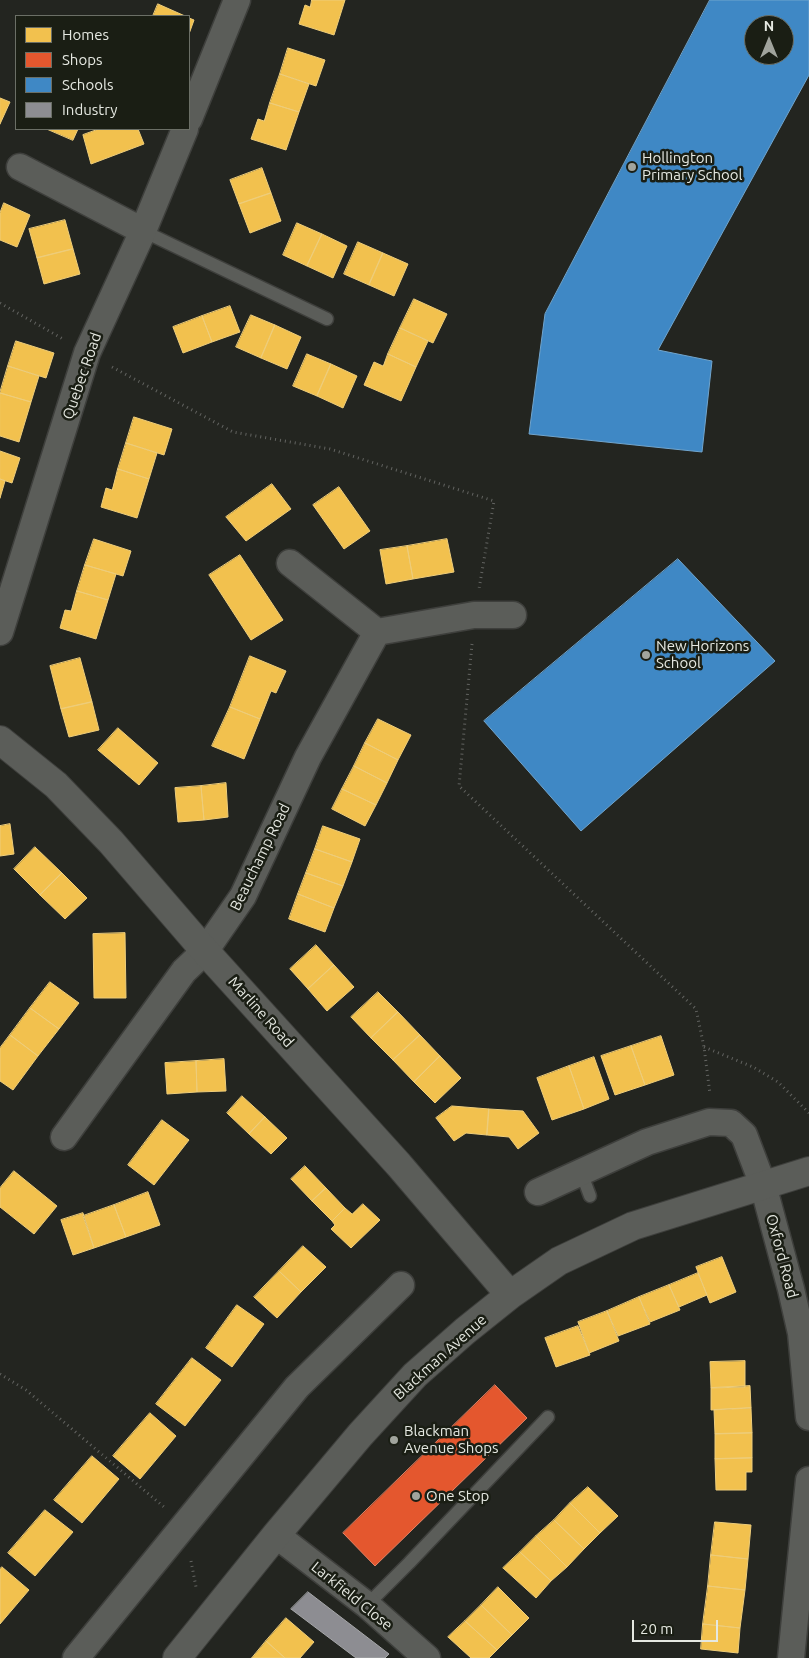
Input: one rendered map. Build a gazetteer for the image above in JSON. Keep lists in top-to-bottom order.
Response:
{
  "streets": {
    "street": [
      "Quebec Road",
      "Beauchamp Road",
      "Marline Road",
      "Oxford Road",
      "Blackman Avenue",
      "Larkfield Close"
    ]
  },
  "crossings": [
    ["Beauchamp Road", "Marline Road"],
    ["Marline Road", "Blackman Avenue"],
    ["Oxford Road", "Blackman Avenue"],
    ["Blackman Avenue", "Larkfield Close"]
  ],
  "places": [
    "Hollington Primary School",
    "New Horizons School",
    "Blackman Avenue Shops",
    "One Stop"
  ],
  "legend": [
    "Homes",
    "Shops",
    "Schools",
    "Industry"
  ],
  "scale_bar": "20 m",
  "north": "top"
}
